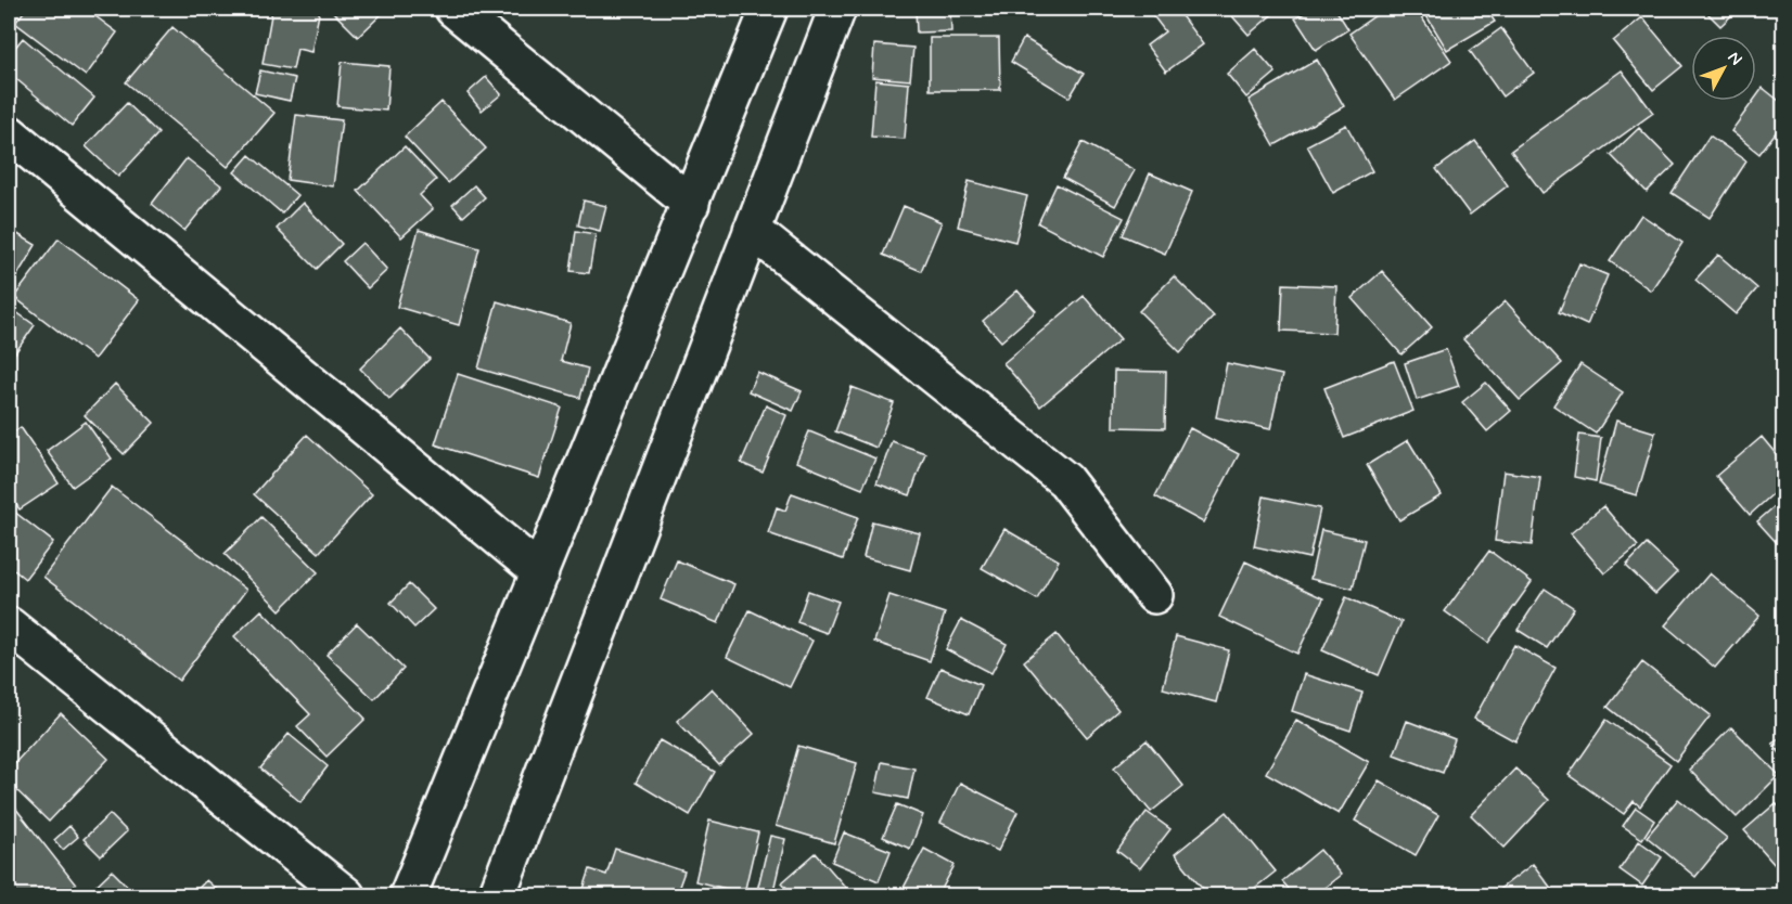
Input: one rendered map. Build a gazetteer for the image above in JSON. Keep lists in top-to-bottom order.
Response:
{
  "north": "top right"
}
